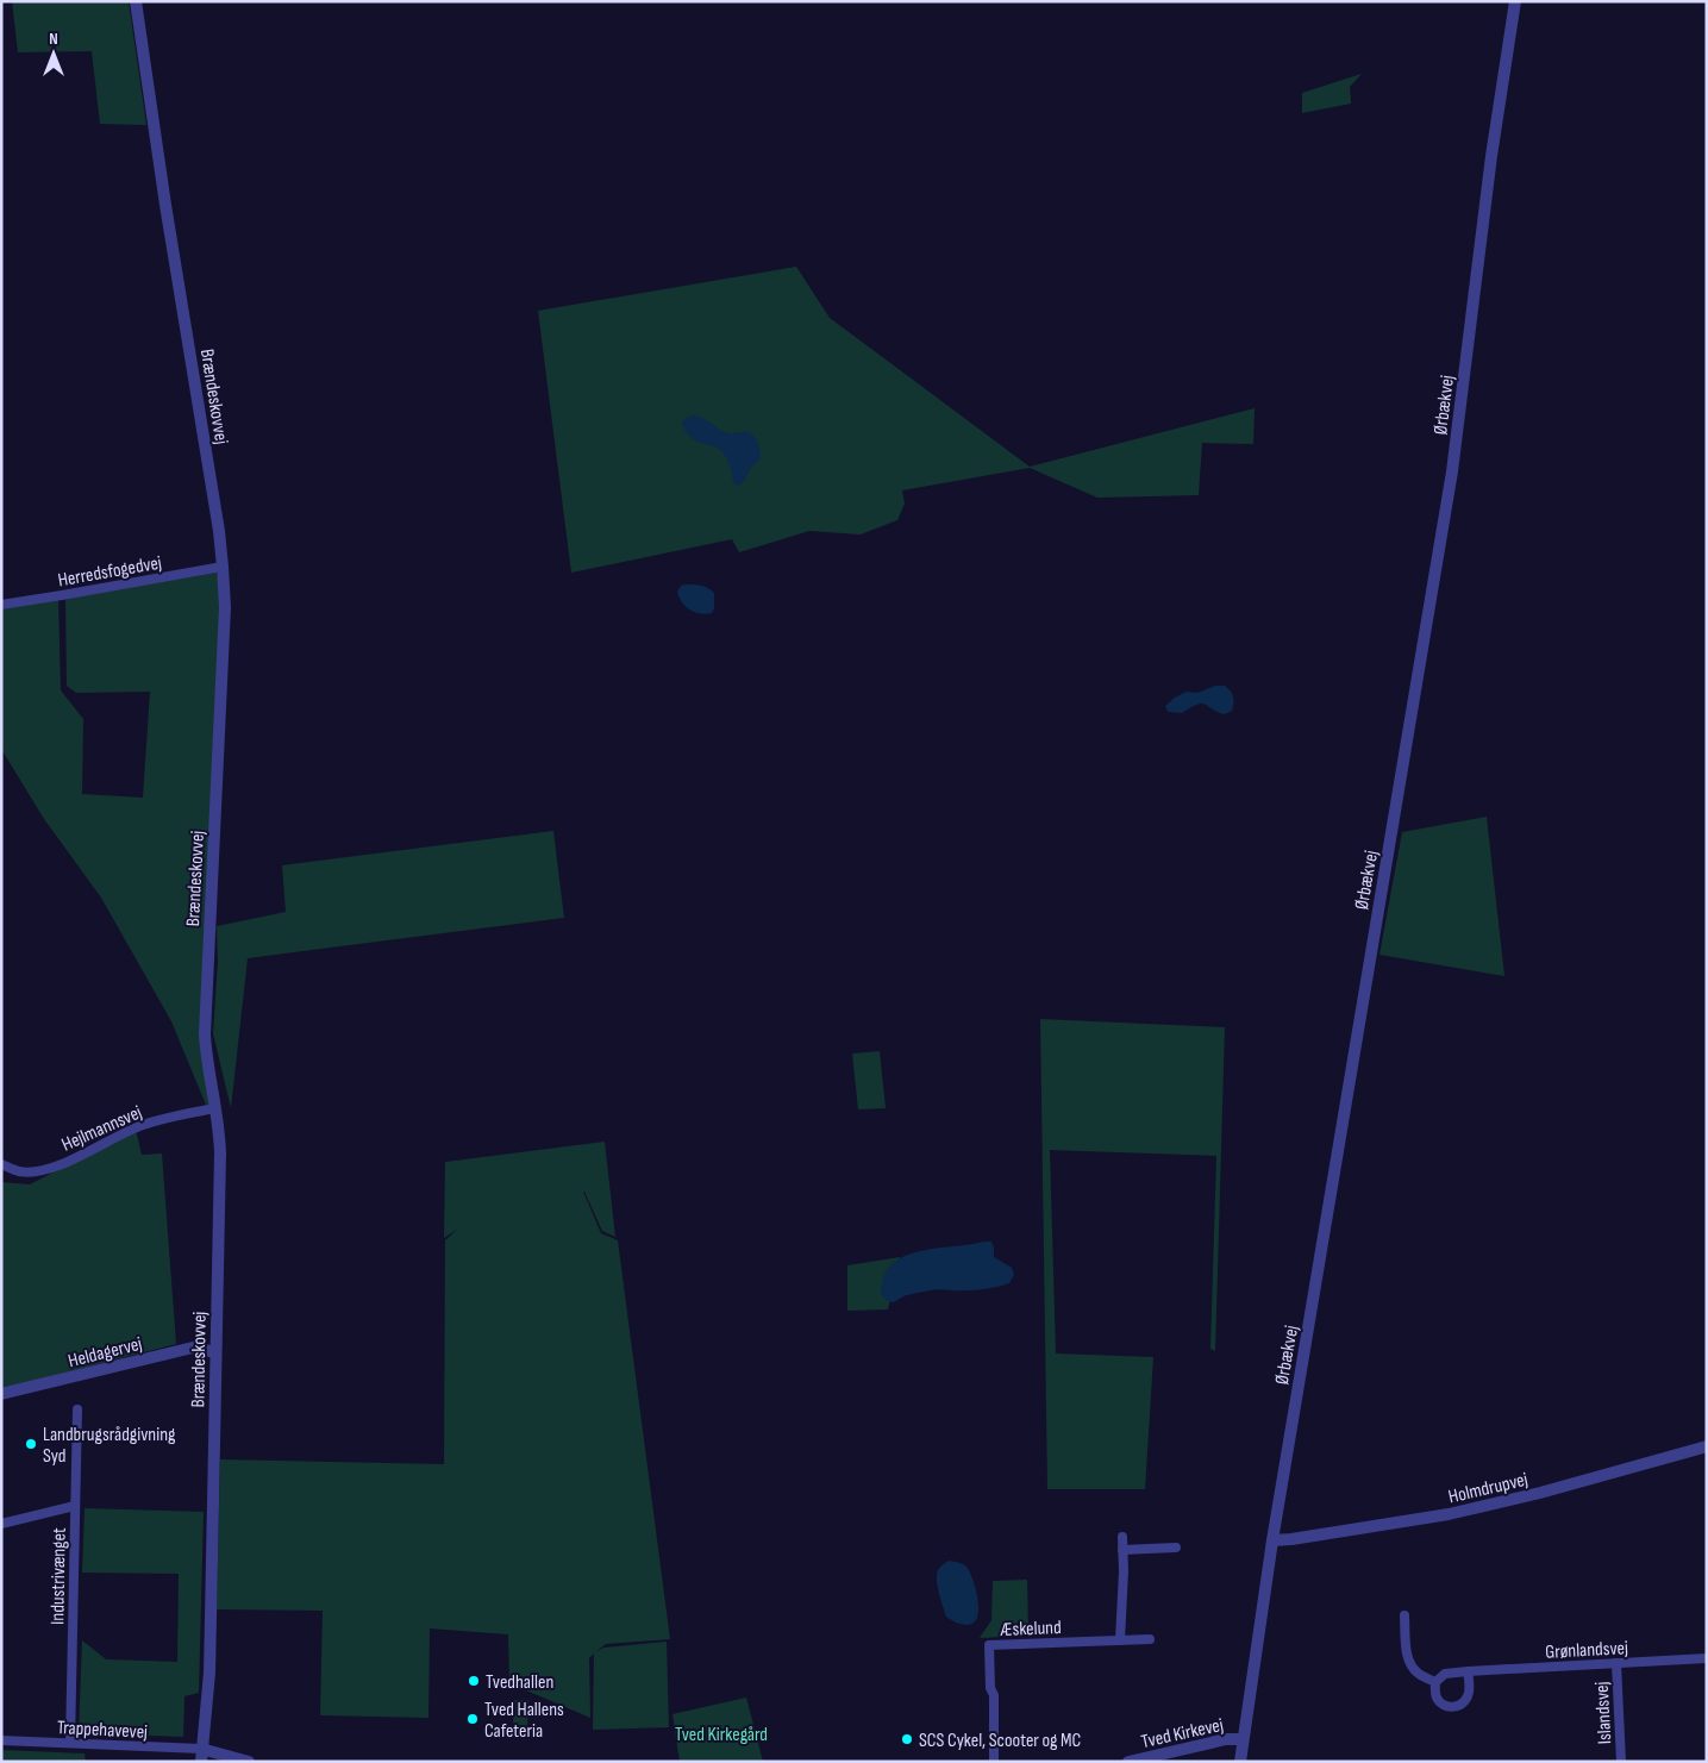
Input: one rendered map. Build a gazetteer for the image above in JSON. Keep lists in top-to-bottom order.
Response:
{
  "streets": {
    "street": [
      "Brændeskovvej",
      "Ørbækvej",
      "Herredsfogedvej",
      "Hejlmannsvej",
      "Heldagervej",
      "Holmdrupvej",
      "Industrivænget",
      "Æskelund",
      "Grønlandsvej",
      "Islandsvej",
      "Trappehavevej",
      "Tved Kirkevej"
    ]
  },
  "crossings": [
    ["Brændeskovvej", "Herredsfogedvej"],
    ["Brændeskovvej", "Hejlmannsvej"],
    ["Brændeskovvej", "Heldagervej"],
    ["Brændeskovvej", "Trappehavevej"],
    ["Ørbækvej", "Holmdrupvej"],
    ["Ørbækvej", "Tved Kirkevej"],
    ["Industrivænget", "Trappehavevej"],
    ["Grønlandsvej", "Islandsvej"]
  ],
  "parks": ["Tved Kirkegård"],
  "places": [
    "Landbrugsrådgivning Syd",
    "Tvedhallen",
    "Tved Hallens Cafeteria",
    "SCS Cykel, Scooter og MC"
  ],
  "north": "top"
}
